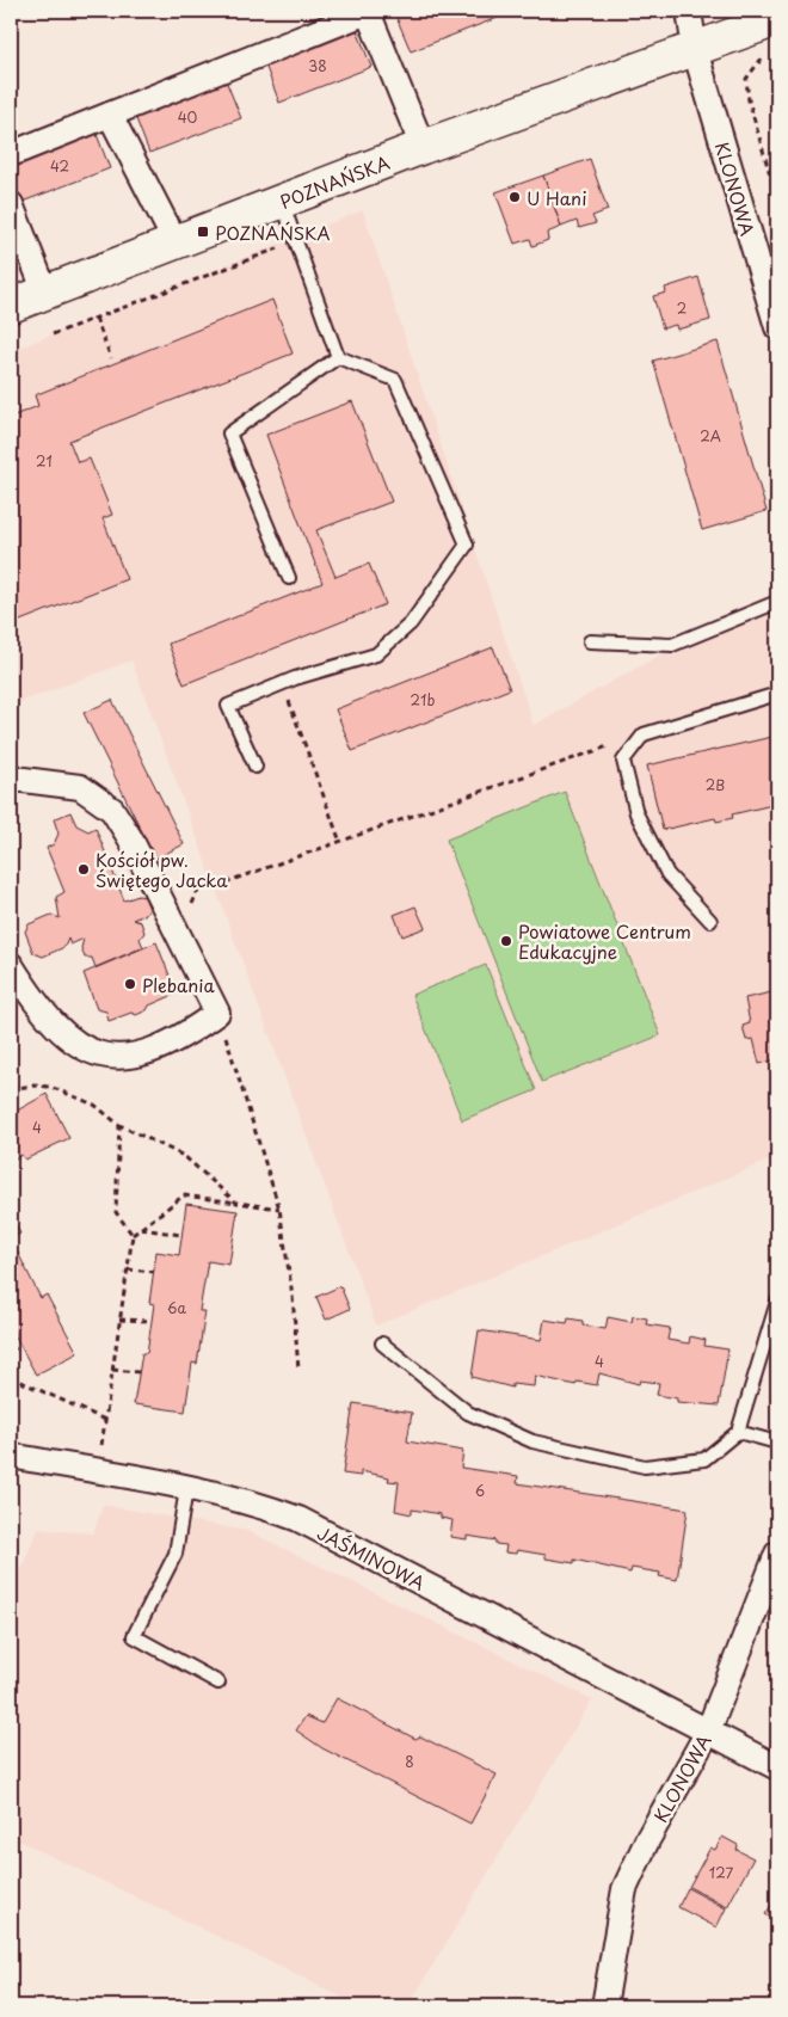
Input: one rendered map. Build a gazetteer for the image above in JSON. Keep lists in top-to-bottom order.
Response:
{
  "streets": {
    "street": ["POZNAŃSKA", "KLONOWA", "JAŚMINOWA"]
  },
  "crossings": [
    ["POZNAŃSKA", "KLONOWA"],
    ["KLONOWA", "JAŚMINOWA"]
  ],
  "places": {
    "other": [
      "U Hani",
      "Kościół pw. Świętego Jacka",
      "Powiatowe Centrum Edukacyjne",
      "Plebania"
    ],
    "transit": ["POZNAŃSKA"]
  },
  "house_numbers": [
    "38",
    "40",
    "42",
    "2",
    "2A",
    "21",
    "21b",
    "2B",
    "4",
    "6a",
    "4",
    "6",
    "8",
    "127"
  ]
}
